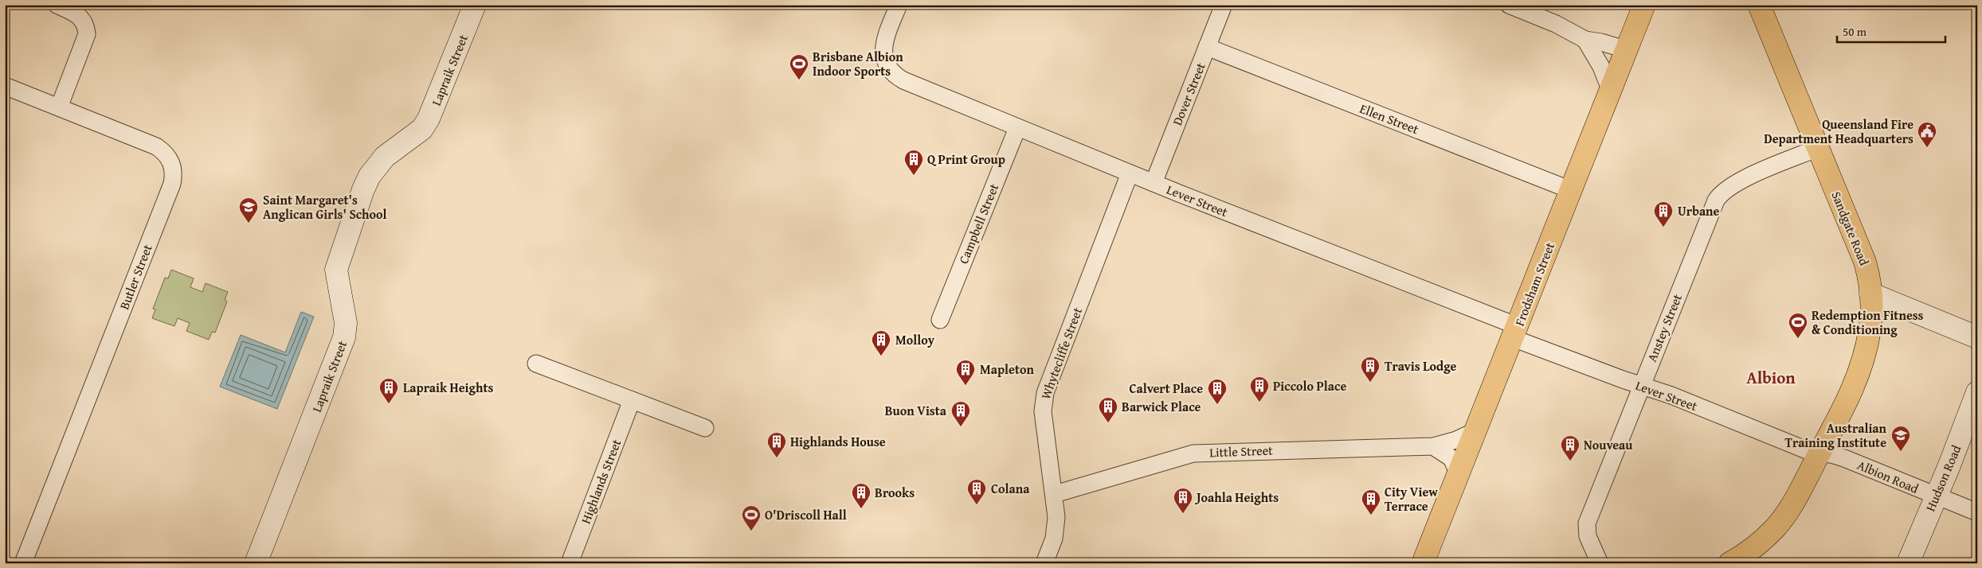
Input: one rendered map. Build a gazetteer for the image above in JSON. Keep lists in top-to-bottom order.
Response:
{
  "streets": {
    "highway": ["Sandgate Road", "Frodsham Street"],
    "street": [
      "Lapraik Street",
      "Dover Street",
      "Ellen Street",
      "Lever Street",
      "Campbell Street",
      "Butler Street",
      "Anstey Street",
      "Whytecliffe Street",
      "Little Street",
      "Albion Road",
      "Hudson Road",
      "Highlands Street"
    ]
  },
  "crossings": [
    ["Dover Street", "Ellen Street"],
    ["Dover Street", "Lever Street"],
    ["Ellen Street", "Frodsham Street"],
    ["Lever Street", "Campbell Street"],
    ["Lever Street", "Sandgate Road"],
    ["Lever Street", "Frodsham Street"],
    ["Lever Street", "Anstey Street"],
    ["Lever Street", "Whytecliffe Street"],
    ["Lever Street", "Albion Road"],
    ["Sandgate Road", "Anstey Street"],
    ["Sandgate Road", "Albion Road"],
    ["Frodsham Street", "Little Street"],
    ["Whytecliffe Street", "Little Street"],
    ["Albion Road", "Hudson Road"]
  ],
  "districts": ["Albion"],
  "places": {
    "sports": ["Brisbane Albion Indoor Sports", "Redemption Fitness & Conditioning", "O'Driscoll Hall"],
    "public building": ["Queensland Fire Department Headquarters"],
    "building": [
      "Q Print Group",
      "Urbane",
      "Molloy",
      "Travis Lodge",
      "Mapleton",
      "Piccolo Place",
      "Lapraik Heights",
      "Calvert Place",
      "Barwick Place",
      "Buon Vista",
      "Highlands House",
      "Nouveau",
      "Colana",
      "Brooks",
      "Joahla Heights",
      "City View Terrace"
    ],
    "school or university": ["Saint Margaret's Anglican Girls' School", "Australian Training Institute"]
  },
  "scale_bar": "50 m"
}
